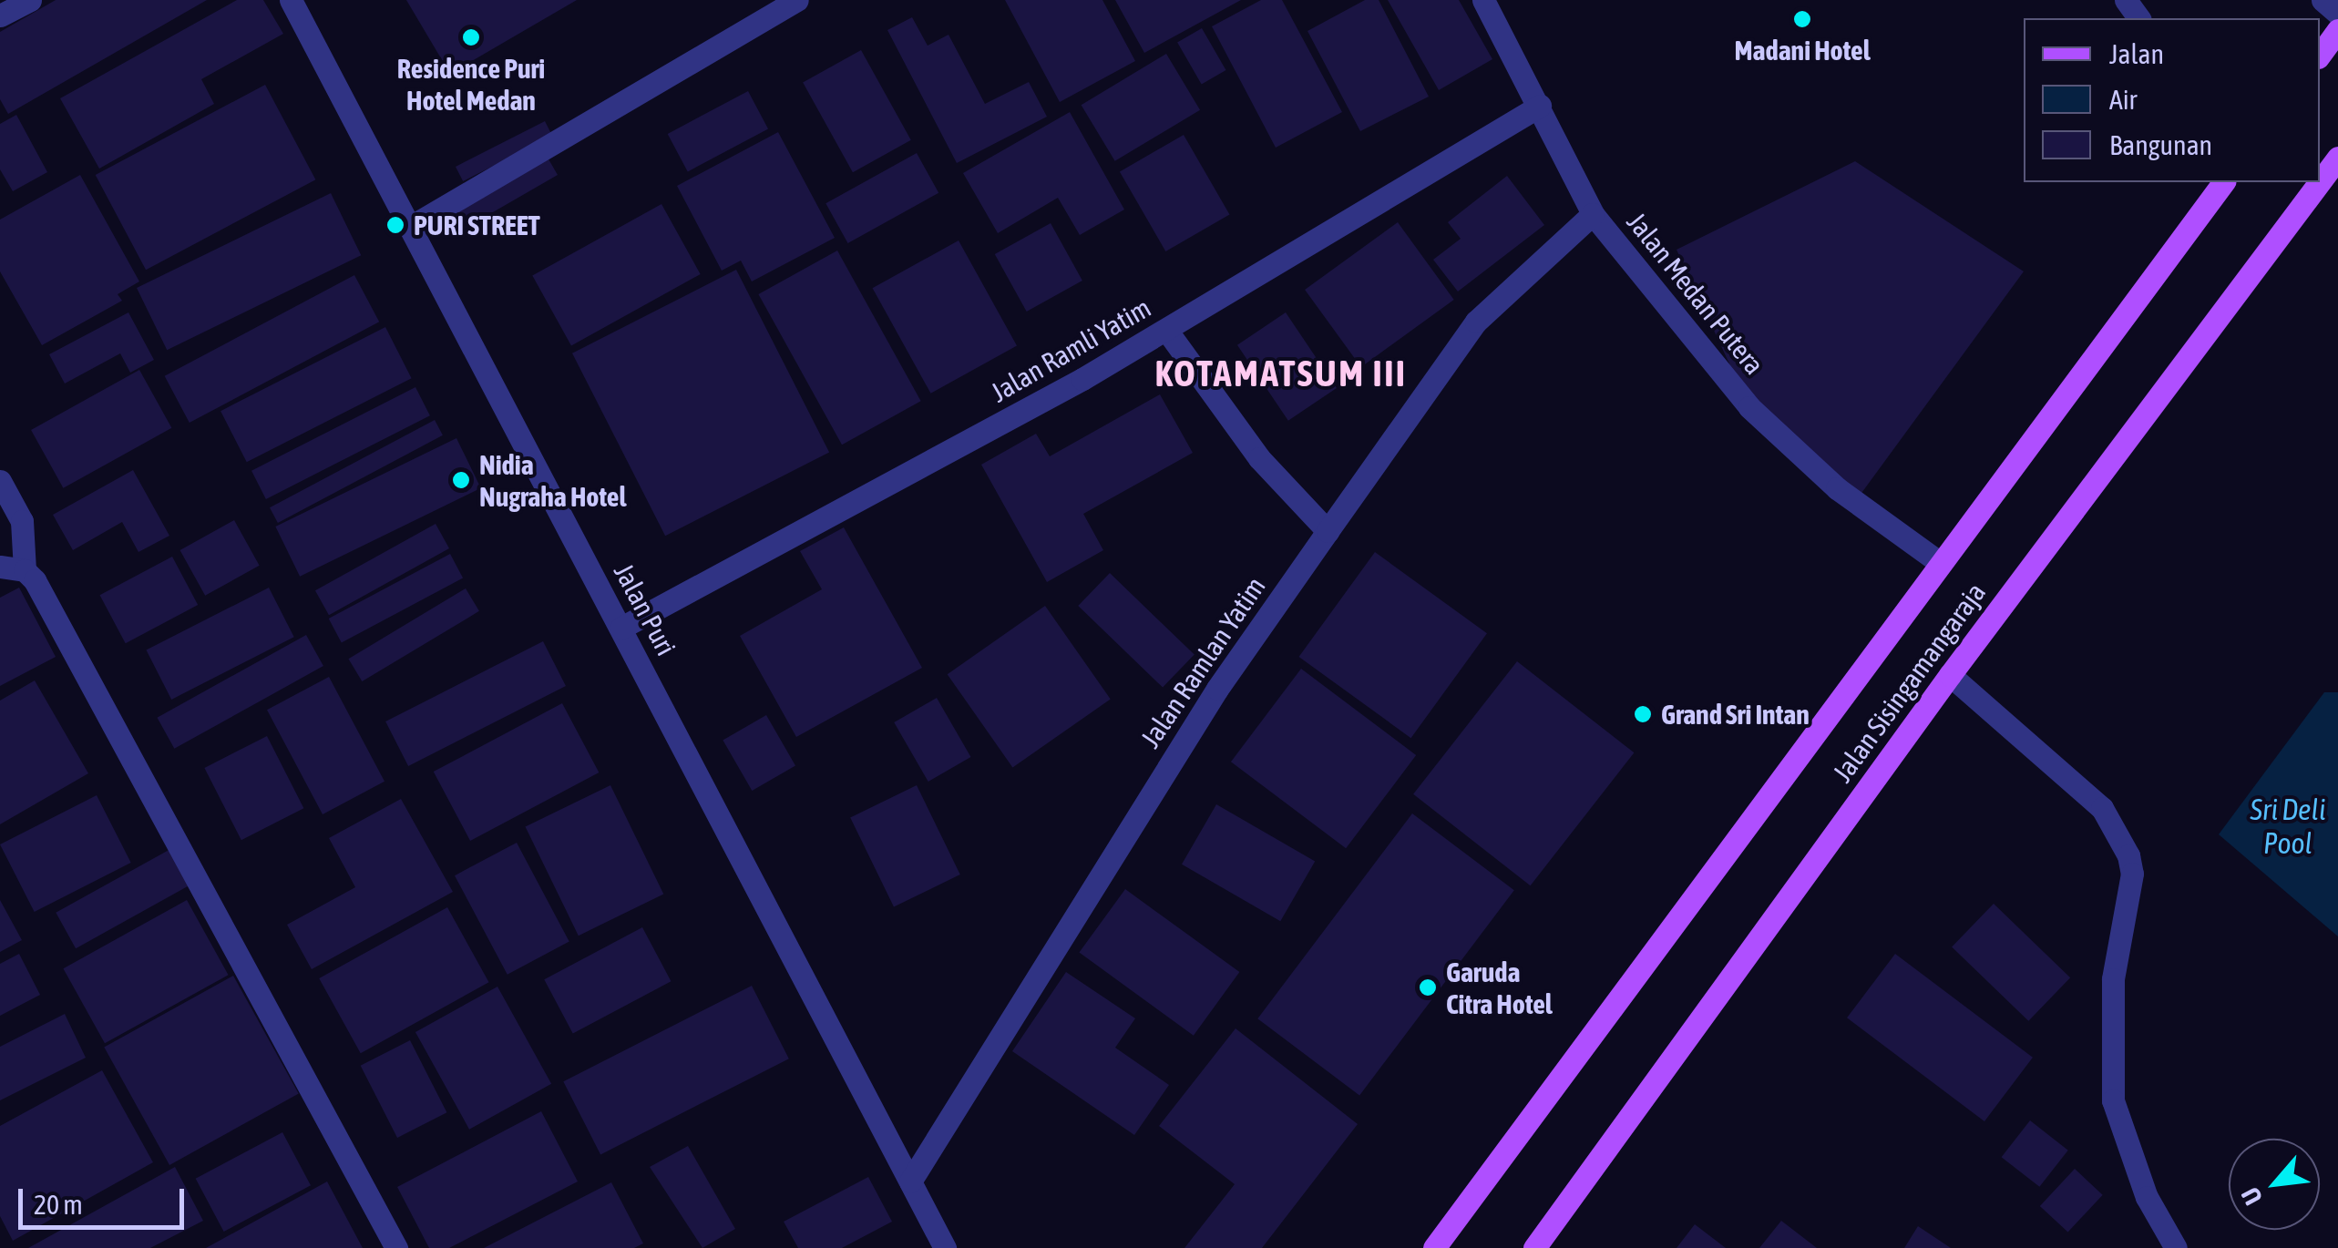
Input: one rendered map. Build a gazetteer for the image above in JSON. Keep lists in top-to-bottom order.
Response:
{
  "streets": {
    "main road": ["Jalan Sisingamangaraja"],
    "street": [
      "Jalan Medan Putera",
      "Jalan Ramli Yatim",
      "Jalan Puri",
      "Jalan Ramlan Yatim"
    ]
  },
  "crossings": [
    ["Jalan Medan Putera", "Jalan Ramli Yatim"],
    ["Jalan Medan Putera", "Jalan Ramlan Yatim"],
    ["Jalan Medan Putera", "Jalan Sisingamangaraja"],
    ["Jalan Ramli Yatim", "Jalan Puri"],
    ["Jalan Puri", "Jalan Ramlan Yatim"]
  ],
  "districts": ["KOTAMATSUM III"],
  "water": ["Sri Deli Pool"],
  "places": [
    "Madani Hotel",
    "Residence Puri Hotel Medan",
    "PURI STREET",
    "Nidia Nugraha Hotel",
    "Grand Sri Intan",
    "Garuda Citra Hotel"
  ],
  "legend": ["Jalan", "Air", "Bangunan"],
  "scale_bar": "20 m",
  "north": "bottom left"
}
